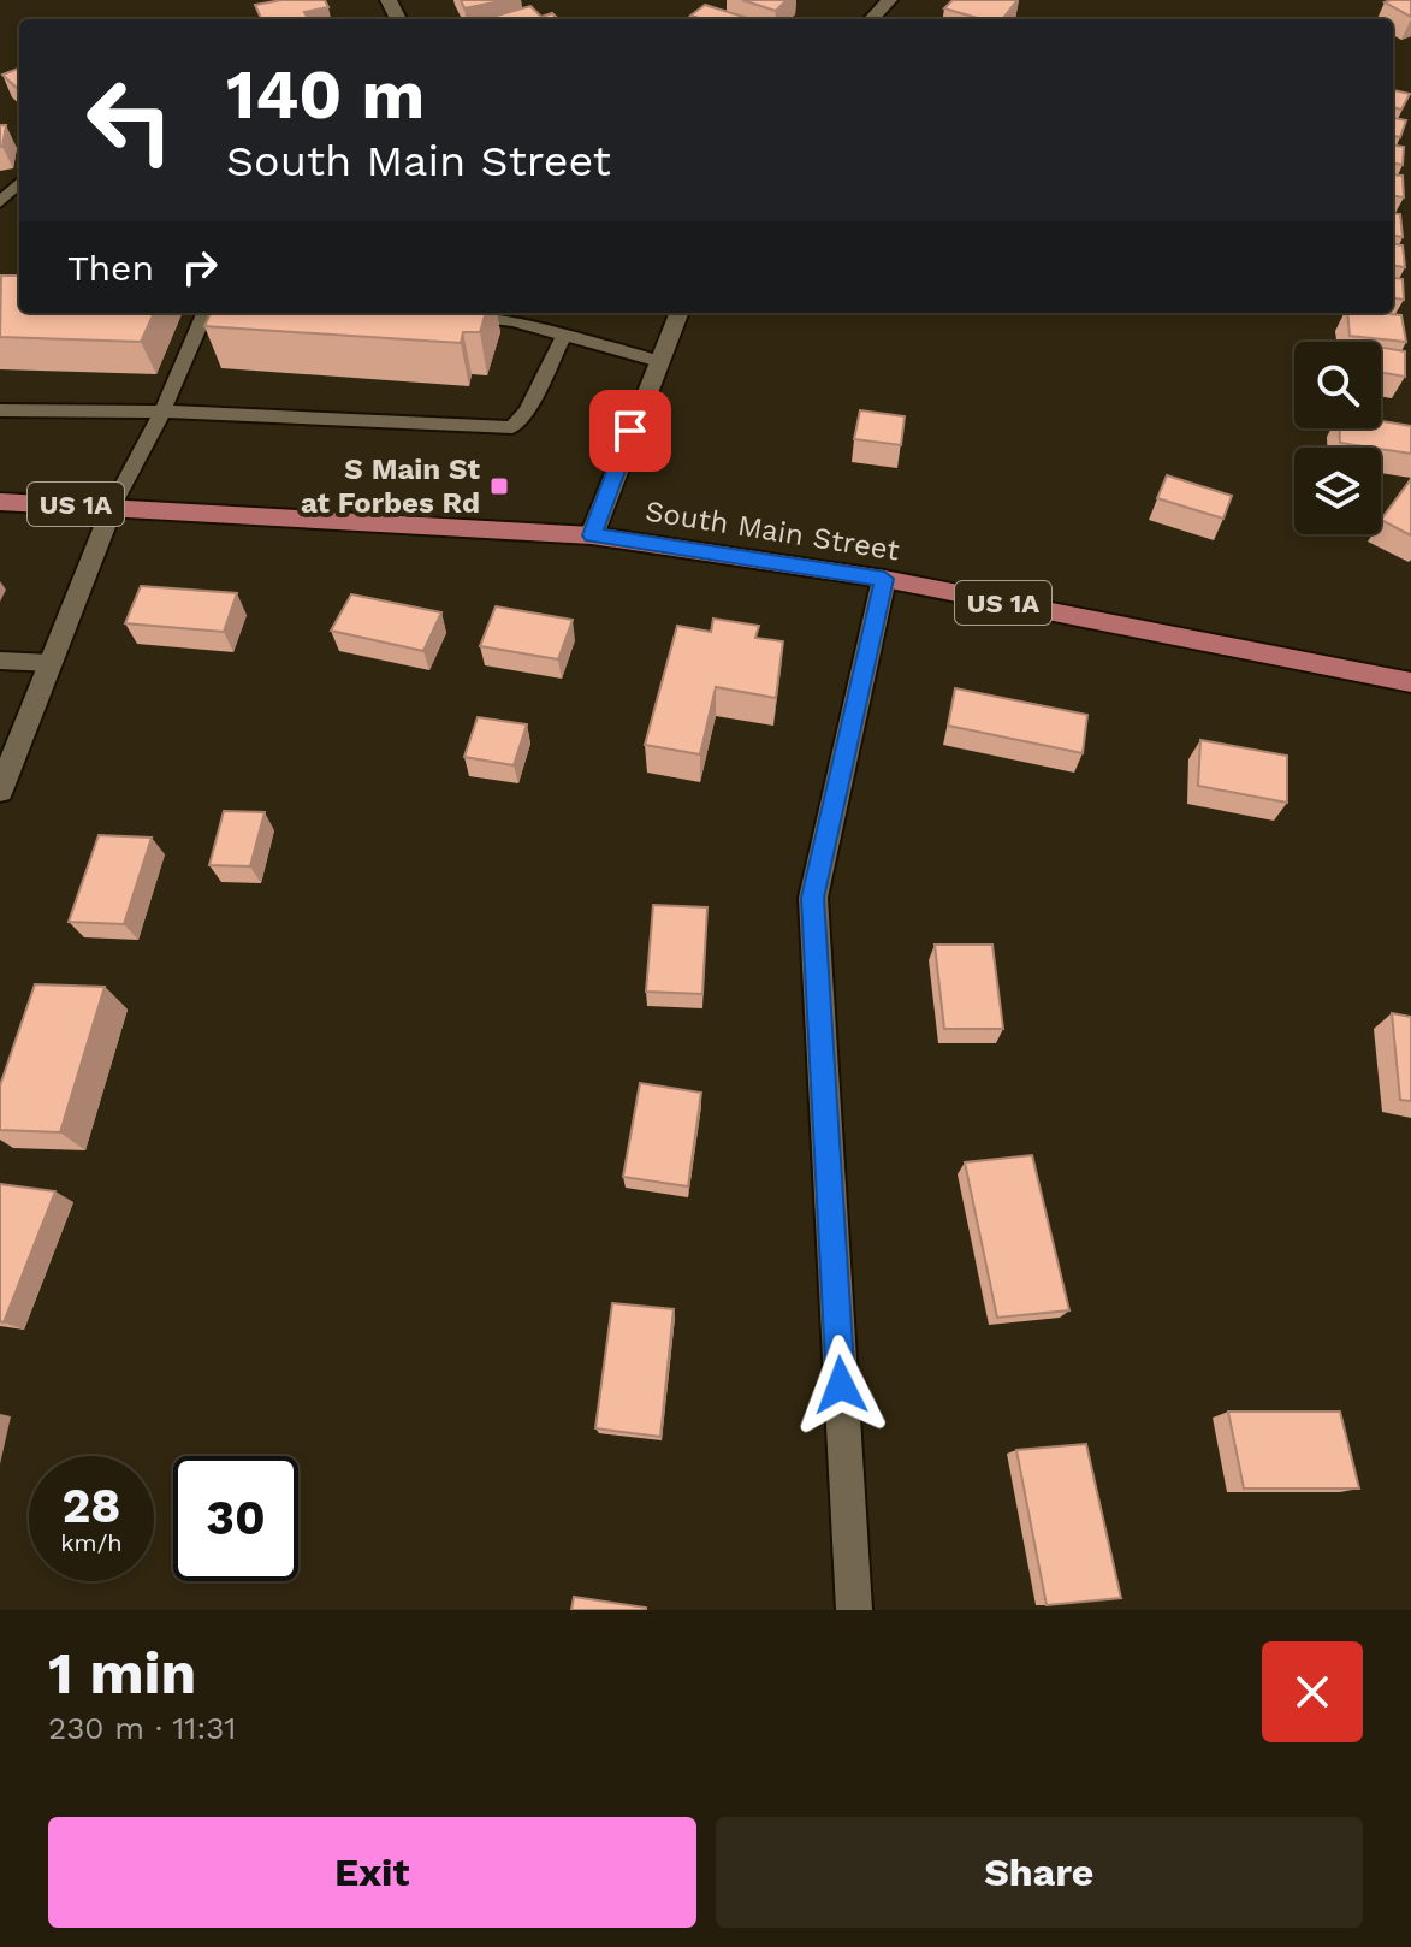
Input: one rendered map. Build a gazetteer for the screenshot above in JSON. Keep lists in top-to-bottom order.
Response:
{
  "streets": {
    "main road": ["US 1A", "South Main Street"]
  },
  "places": {
    "transit": ["S Main St at Forbes Rd"]
  },
  "page": {
    "turn": ["140 m", "South Main Street"],
    "then": "Then",
    "speed": "28 km/h",
    "limit": "30",
    "heading": ["1 min", "230 m · 11:31"],
    "buttons": ["Exit", "Share"]
  }
}
